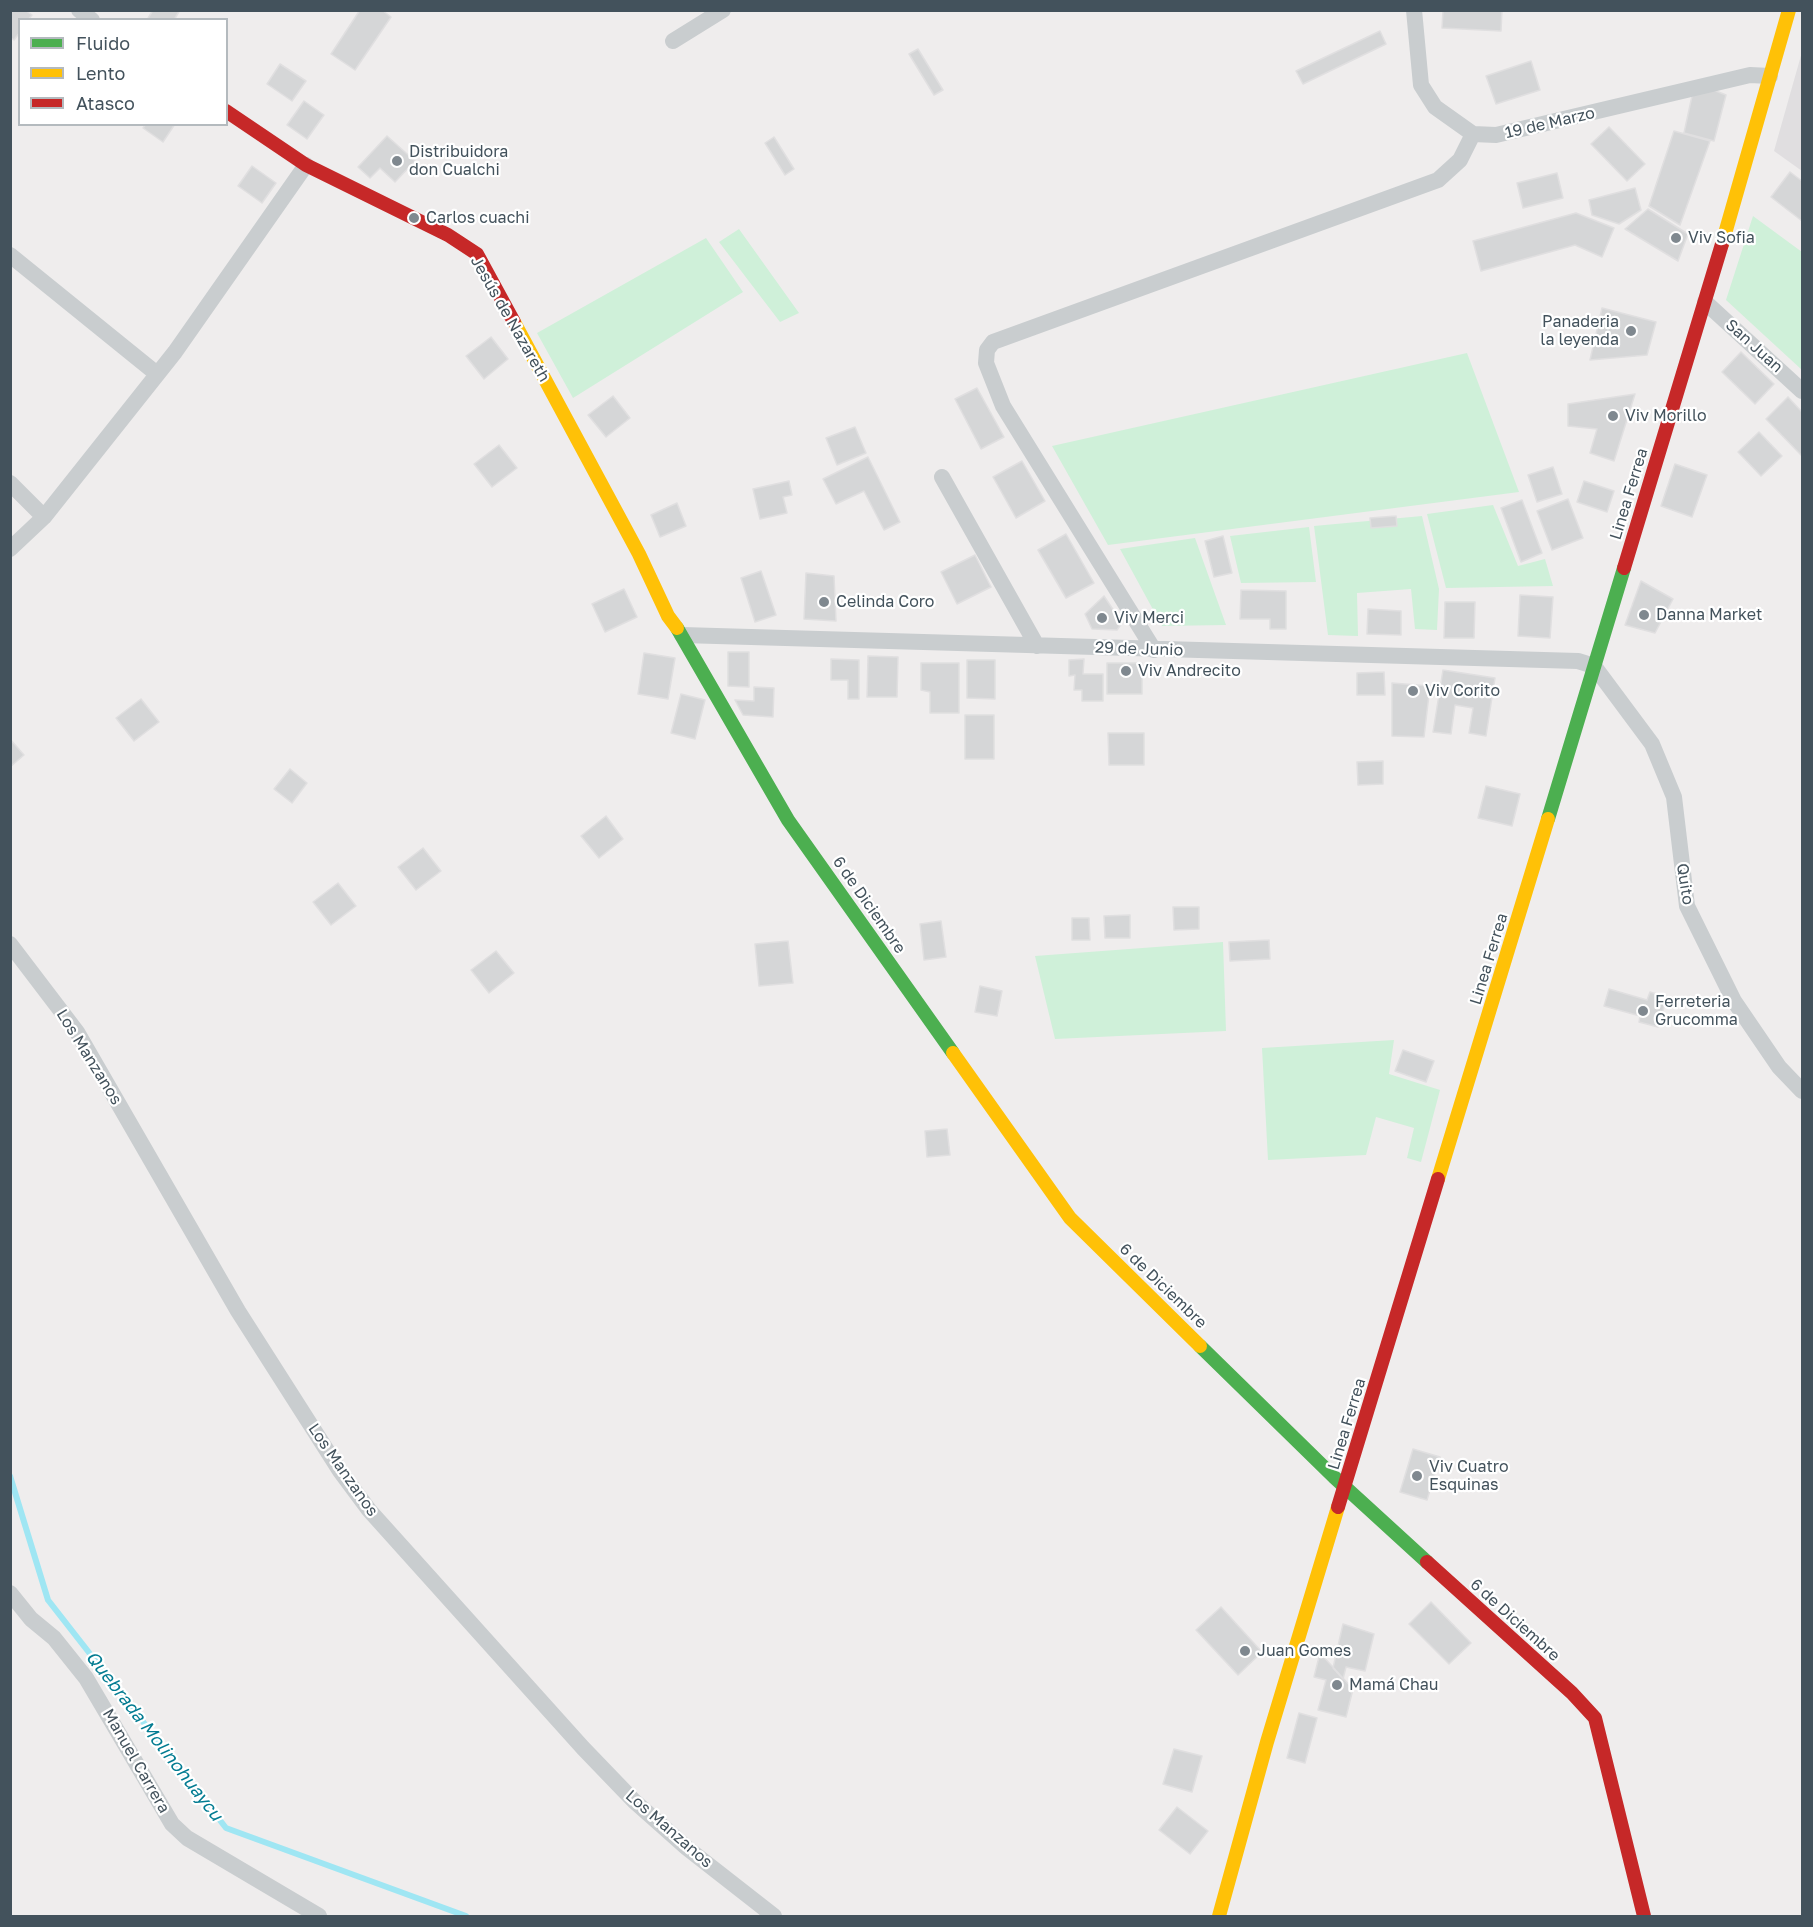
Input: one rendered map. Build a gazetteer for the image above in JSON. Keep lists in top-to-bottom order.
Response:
{
  "streets": {
    "street": [
      "19 de Marzo",
      "Jesús de Nazareth",
      "San Juan",
      "Linea Ferrea",
      "29 de Junio",
      "Quito",
      "6 de Diciembre",
      "Los Manzanos",
      "Manuel Carrera"
    ]
  },
  "crossings": [
    ["19 de Marzo", "Linea Ferrea"],
    ["Jesús de Nazareth", "29 de Junio"],
    ["Jesús de Nazareth", "6 de Diciembre"],
    ["San Juan", "Linea Ferrea"],
    ["Linea Ferrea", "29 de Junio"],
    ["Linea Ferrea", "Quito"],
    ["Linea Ferrea", "6 de Diciembre"],
    ["29 de Junio", "Quito"],
    ["29 de Junio", "6 de Diciembre"]
  ],
  "water": ["Quebrada Molinohuaycu"],
  "places": [
    "Distribuidora don Cualchi",
    "Carlos cuachi",
    "Viv Sofia",
    "Panaderia la leyenda",
    "Viv Morillo",
    "Celinda Coro",
    "Danna Market",
    "Viv Merci",
    "Viv Andrecito",
    "Viv Corito",
    "Ferreteria Grucomma",
    "Viv Cuatro Esquinas",
    "Juan Gomes",
    "Mamá Chau"
  ],
  "legend": ["Fluido", "Lento", "Atasco"]
}
